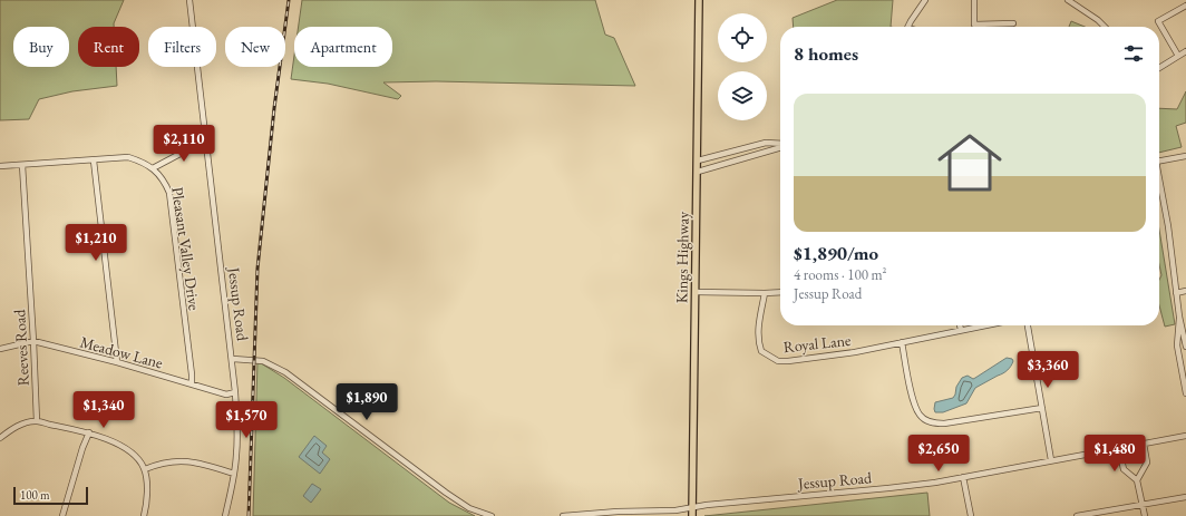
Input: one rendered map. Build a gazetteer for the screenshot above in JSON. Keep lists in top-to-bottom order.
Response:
{
  "streets": {
    "main road": ["Kings Highway"],
    "street": [
      "Pleasant Valley Drive",
      "Jessup Road",
      "Royal Lane",
      "Reeves Road",
      "Meadow Lane"
    ]
  },
  "crossings": [
    ["Pleasant Valley Drive", "Reeves Road"],
    ["Pleasant Valley Drive", "Meadow Lane"],
    ["Kings Highway", "Jessup Road"],
    ["Reeves Road", "Meadow Lane"]
  ],
  "scale_bar": "100 m",
  "page": {
    "chip": [
      "Buy",
      "Rent",
      "Filters",
      "New",
      "Apartment"
    ],
    "heading": "8 homes",
    "list": [
      {
        "name": "$1,890/mo",
        "note": "4 rooms · 100 m² · Jessup Road"
      }
    ],
    "price": [
      "$2,110",
      "$1,210",
      "$3,360",
      "$1,890",
      "$1,340",
      "$1,570",
      "$2,650",
      "$1,480"
    ],
    "scale": "100 m"
  }
}
